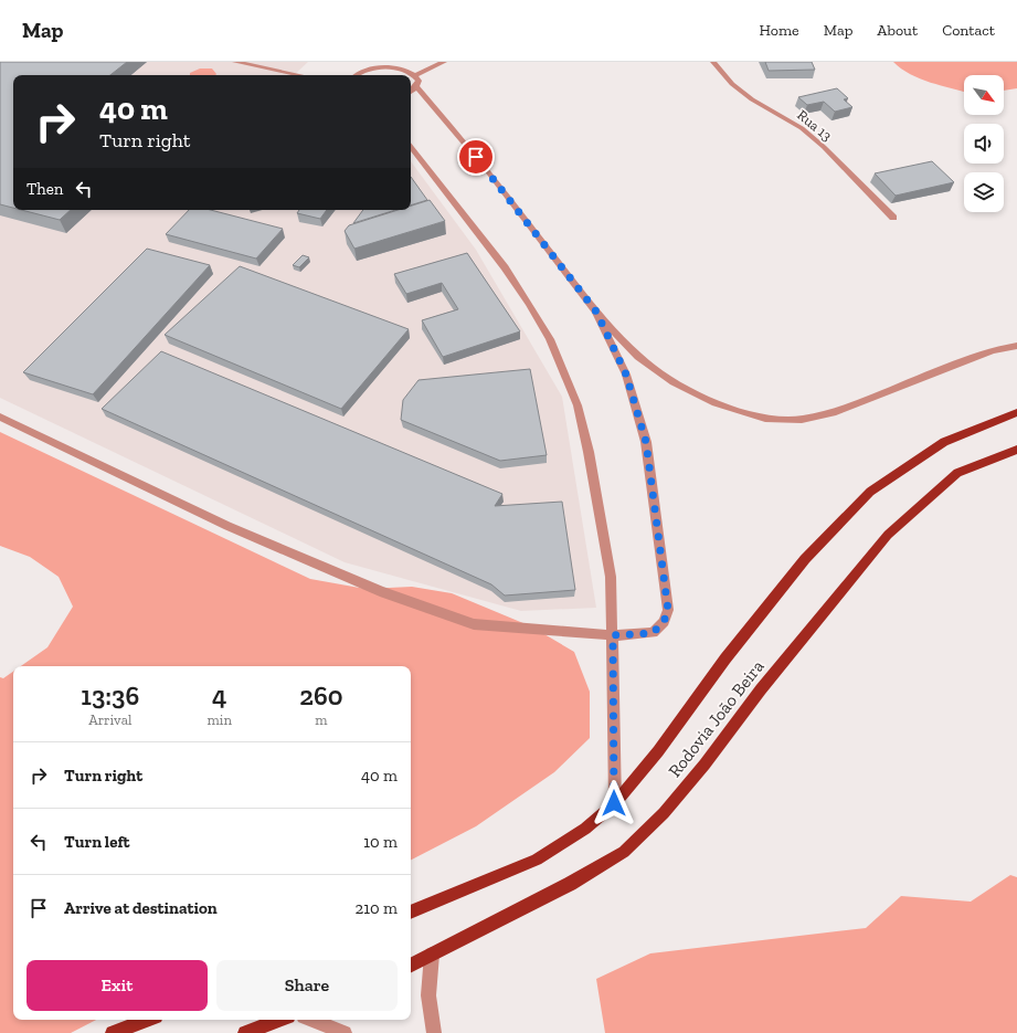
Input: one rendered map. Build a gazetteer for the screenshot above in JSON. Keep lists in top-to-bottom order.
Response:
{
  "streets": {
    "main road": ["Rodovia João Beira"],
    "street": ["Rua 13"]
  },
  "north": "bottom right",
  "page": {
    "header": "Map",
    "nav": [
      "Home",
      "Map",
      "About",
      "Contact"
    ],
    "turn": ["40 m", "Turn right"],
    "then": "Then",
    "eta": [
      "13:36",
      "Arrival",
      "4",
      "min",
      "260",
      "m"
    ],
    "list": [
      {
        "name": "Turn right",
        "value": "40 m"
      },
      {
        "name": "Turn left",
        "value": "10 m"
      },
      {
        "name": "Arrive at destination",
        "value": "210 m"
      }
    ],
    "buttons": ["Exit", "Share"]
  }
}
